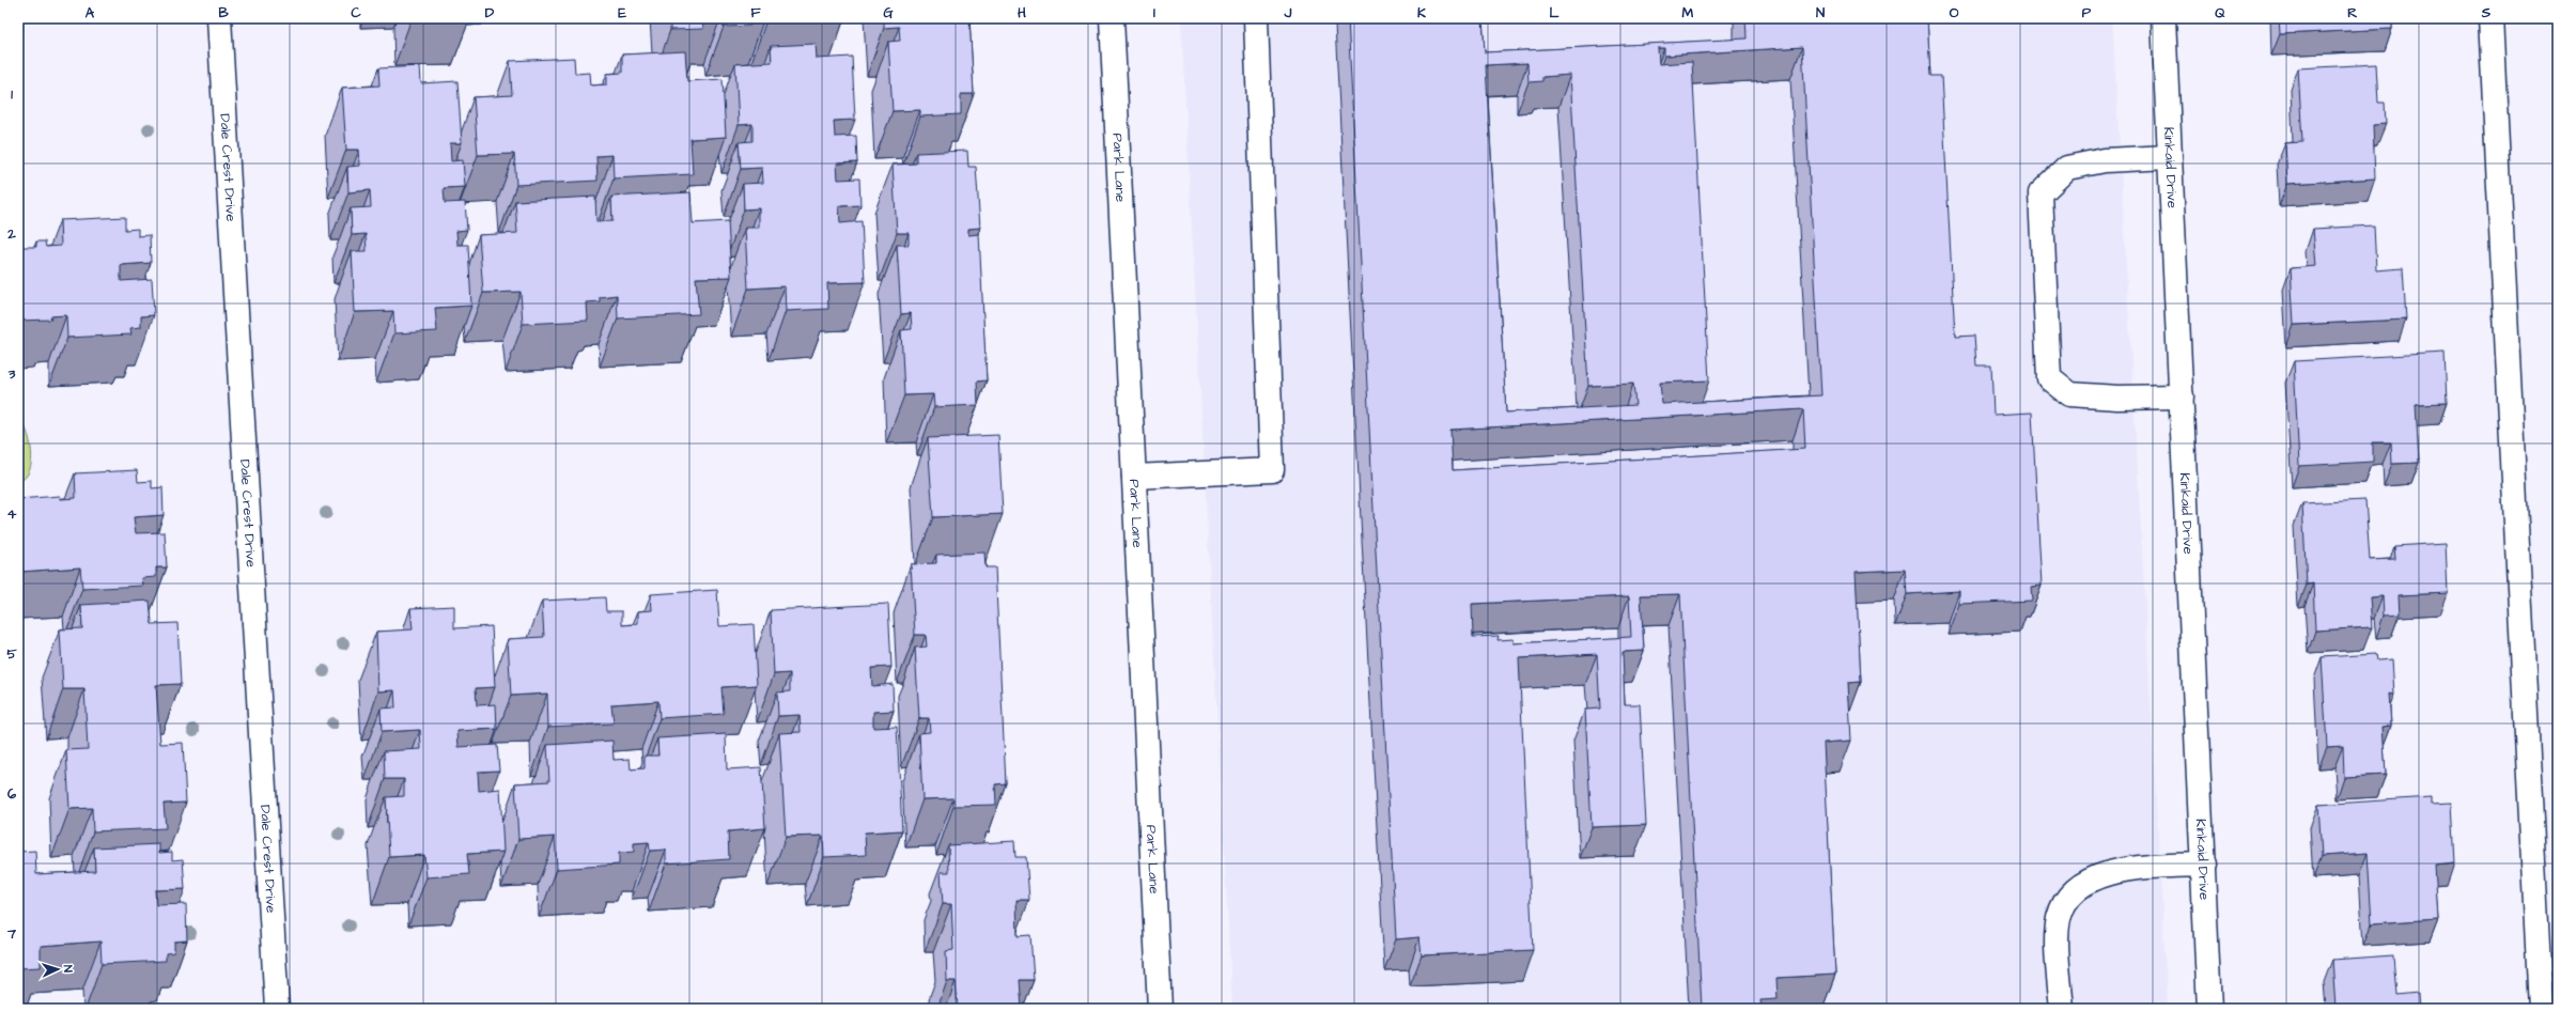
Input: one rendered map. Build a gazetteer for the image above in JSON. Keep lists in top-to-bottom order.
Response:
{
  "streets": {
    "street": ["Dale Crest Drive", "Park Lane", "Kinkaid Drive"]
  },
  "north": "right",
  "grid": {
    "columns": [
      "A",
      "B",
      "C",
      "D",
      "E",
      "F",
      "G",
      "H",
      "I",
      "J",
      "K",
      "L",
      "M",
      "N",
      "O",
      "P",
      "Q",
      "R",
      "S"
    ],
    "rows": [
      "1",
      "2",
      "3",
      "4",
      "5",
      "6",
      "7"
    ]
  }
}
